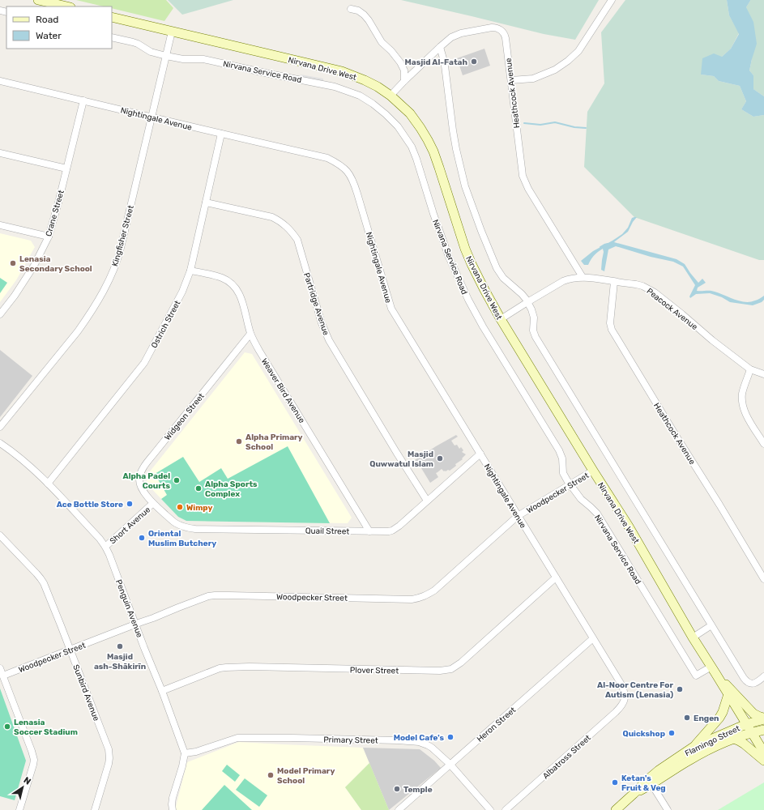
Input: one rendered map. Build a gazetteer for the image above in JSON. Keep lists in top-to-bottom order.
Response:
{
  "streets": {
    "main road": ["Nirvana Drive West", "Flamingo Street"],
    "street": [
      "Nirvana Service Road",
      "Heathcock Avenue",
      "Nightingale Avenue",
      "Crane Street",
      "Kingfisher Street",
      "Partridge Avenue",
      "Peacock Avenue",
      "Ostrich Street",
      "Weaver Bird Avenue",
      "Widgeon Street",
      "Woodpecker Street",
      "Short Avenue",
      "Quail Street",
      "Penguin Avenue",
      "Plover Street",
      "Sunbird Avenue",
      "Heron Street",
      "Primary Street",
      "Albatross Street"
    ]
  },
  "crossings": [
    ["Nirvana Drive West", "Nirvana Service Road"],
    ["Nirvana Drive West", "Heathcock Avenue"],
    ["Nirvana Drive West", "Kingfisher Street"],
    ["Nirvana Drive West", "Peacock Avenue"],
    ["Nirvana Drive West", "Woodpecker Street"],
    ["Nirvana Drive West", "Flamingo Street"],
    ["Nirvana Service Road", "Kingfisher Street"],
    ["Nirvana Service Road", "Woodpecker Street"],
    ["Heathcock Avenue", "Peacock Avenue"],
    ["Nightingale Avenue", "Crane Street"],
    ["Nightingale Avenue", "Kingfisher Street"],
    ["Nightingale Avenue", "Ostrich Street"],
    ["Nightingale Avenue", "Woodpecker Street"],
    ["Nightingale Avenue", "Quail Street"],
    ["Nightingale Avenue", "Plover Street"],
    ["Nightingale Avenue", "Heron Street"],
    ["Nightingale Avenue", "Albatross Street"],
    ["Partridge Avenue", "Ostrich Street"],
    ["Partridge Avenue", "Quail Street"],
    ["Ostrich Street", "Weaver Bird Avenue"],
    ["Ostrich Street", "Penguin Avenue"],
    ["Weaver Bird Avenue", "Widgeon Street"],
    ["Weaver Bird Avenue", "Quail Street"],
    ["Widgeon Street", "Short Avenue"],
    ["Widgeon Street", "Quail Street"],
    ["Woodpecker Street", "Penguin Avenue"],
    ["Woodpecker Street", "Sunbird Avenue"],
    ["Short Avenue", "Quail Street"],
    ["Short Avenue", "Penguin Avenue"],
    ["Penguin Avenue", "Plover Street"],
    ["Penguin Avenue", "Primary Street"],
    ["Heron Street", "Primary Street"]
  ],
  "places": [
    "Masjid Al-Fatah",
    "Lenasia Secondary School",
    "Alpha Primary School",
    "Masjid Quwwatul Islam",
    "Alpha Padel Courts",
    "Alpha Sports Complex",
    "Ace Bottle Store",
    "Wimpy",
    "Oriental Muslim Butchery",
    "Masjid ash-Shākirīn",
    "Al-Noor Centre For Autism (Lenasia)",
    "Engen",
    "Lenasia Soccer Stadium",
    "Quickshop",
    "Model Cafe's",
    "Model Primary School",
    "Ketan's Fruit & Veg",
    "Temple"
  ],
  "legend": ["Road", "Water"],
  "north": "top right"
}
